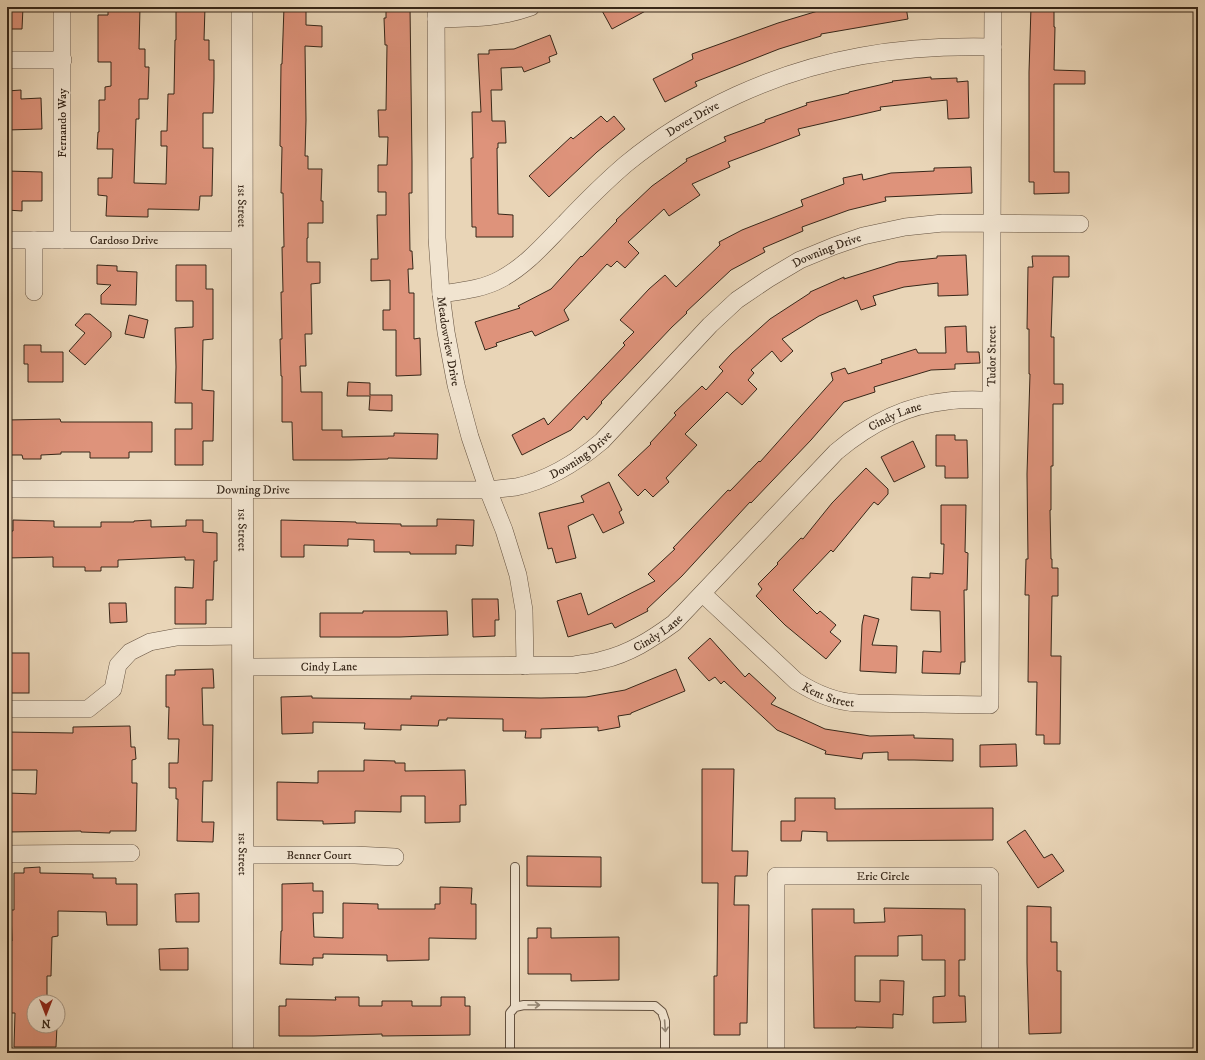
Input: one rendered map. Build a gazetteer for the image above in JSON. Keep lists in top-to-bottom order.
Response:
{
  "streets": {
    "street": [
      "Dover Drive",
      "Fernando Way",
      "1st Street",
      "Cardoso Drive",
      "Downing Drive",
      "Meadowview Drive",
      "Tudor Street",
      "Cindy Lane",
      "Kent Street",
      "Benner Court",
      "Eric Circle"
    ]
  },
  "crossings": [
    ["Dover Drive", "Meadowview Drive"],
    ["Dover Drive", "Tudor Street"],
    ["Fernando Way", "Cardoso Drive"],
    ["1st Street", "Cardoso Drive"],
    ["1st Street", "Downing Drive"],
    ["1st Street", "Cindy Lane"],
    ["1st Street", "Benner Court"],
    ["Downing Drive", "Meadowview Drive"],
    ["Downing Drive", "Tudor Street"],
    ["Meadowview Drive", "Cindy Lane"],
    ["Tudor Street", "Cindy Lane"],
    ["Tudor Street", "Kent Street"],
    ["Cindy Lane", "Kent Street"]
  ],
  "north": "bottom"
}
